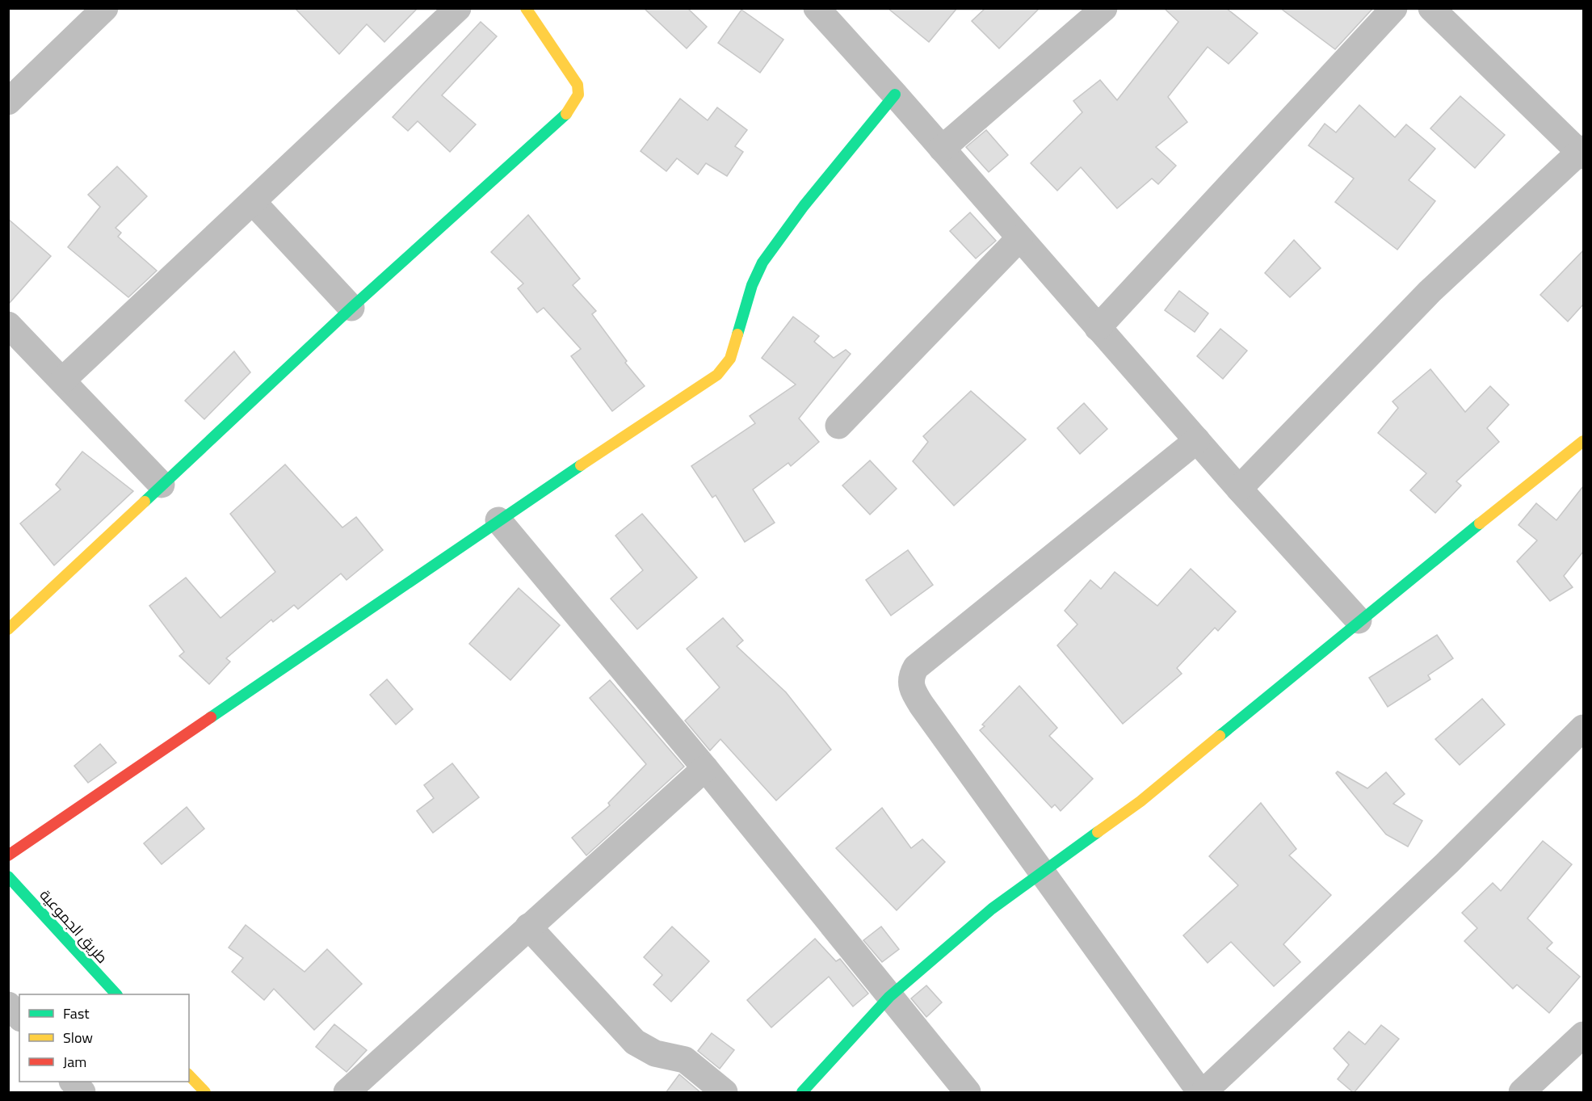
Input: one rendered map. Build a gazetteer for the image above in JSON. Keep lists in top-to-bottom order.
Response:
{
  "streets": {
    "street": ["طريق الجموعية"]
  },
  "legend": ["Fast", "Slow", "Jam"]
}
